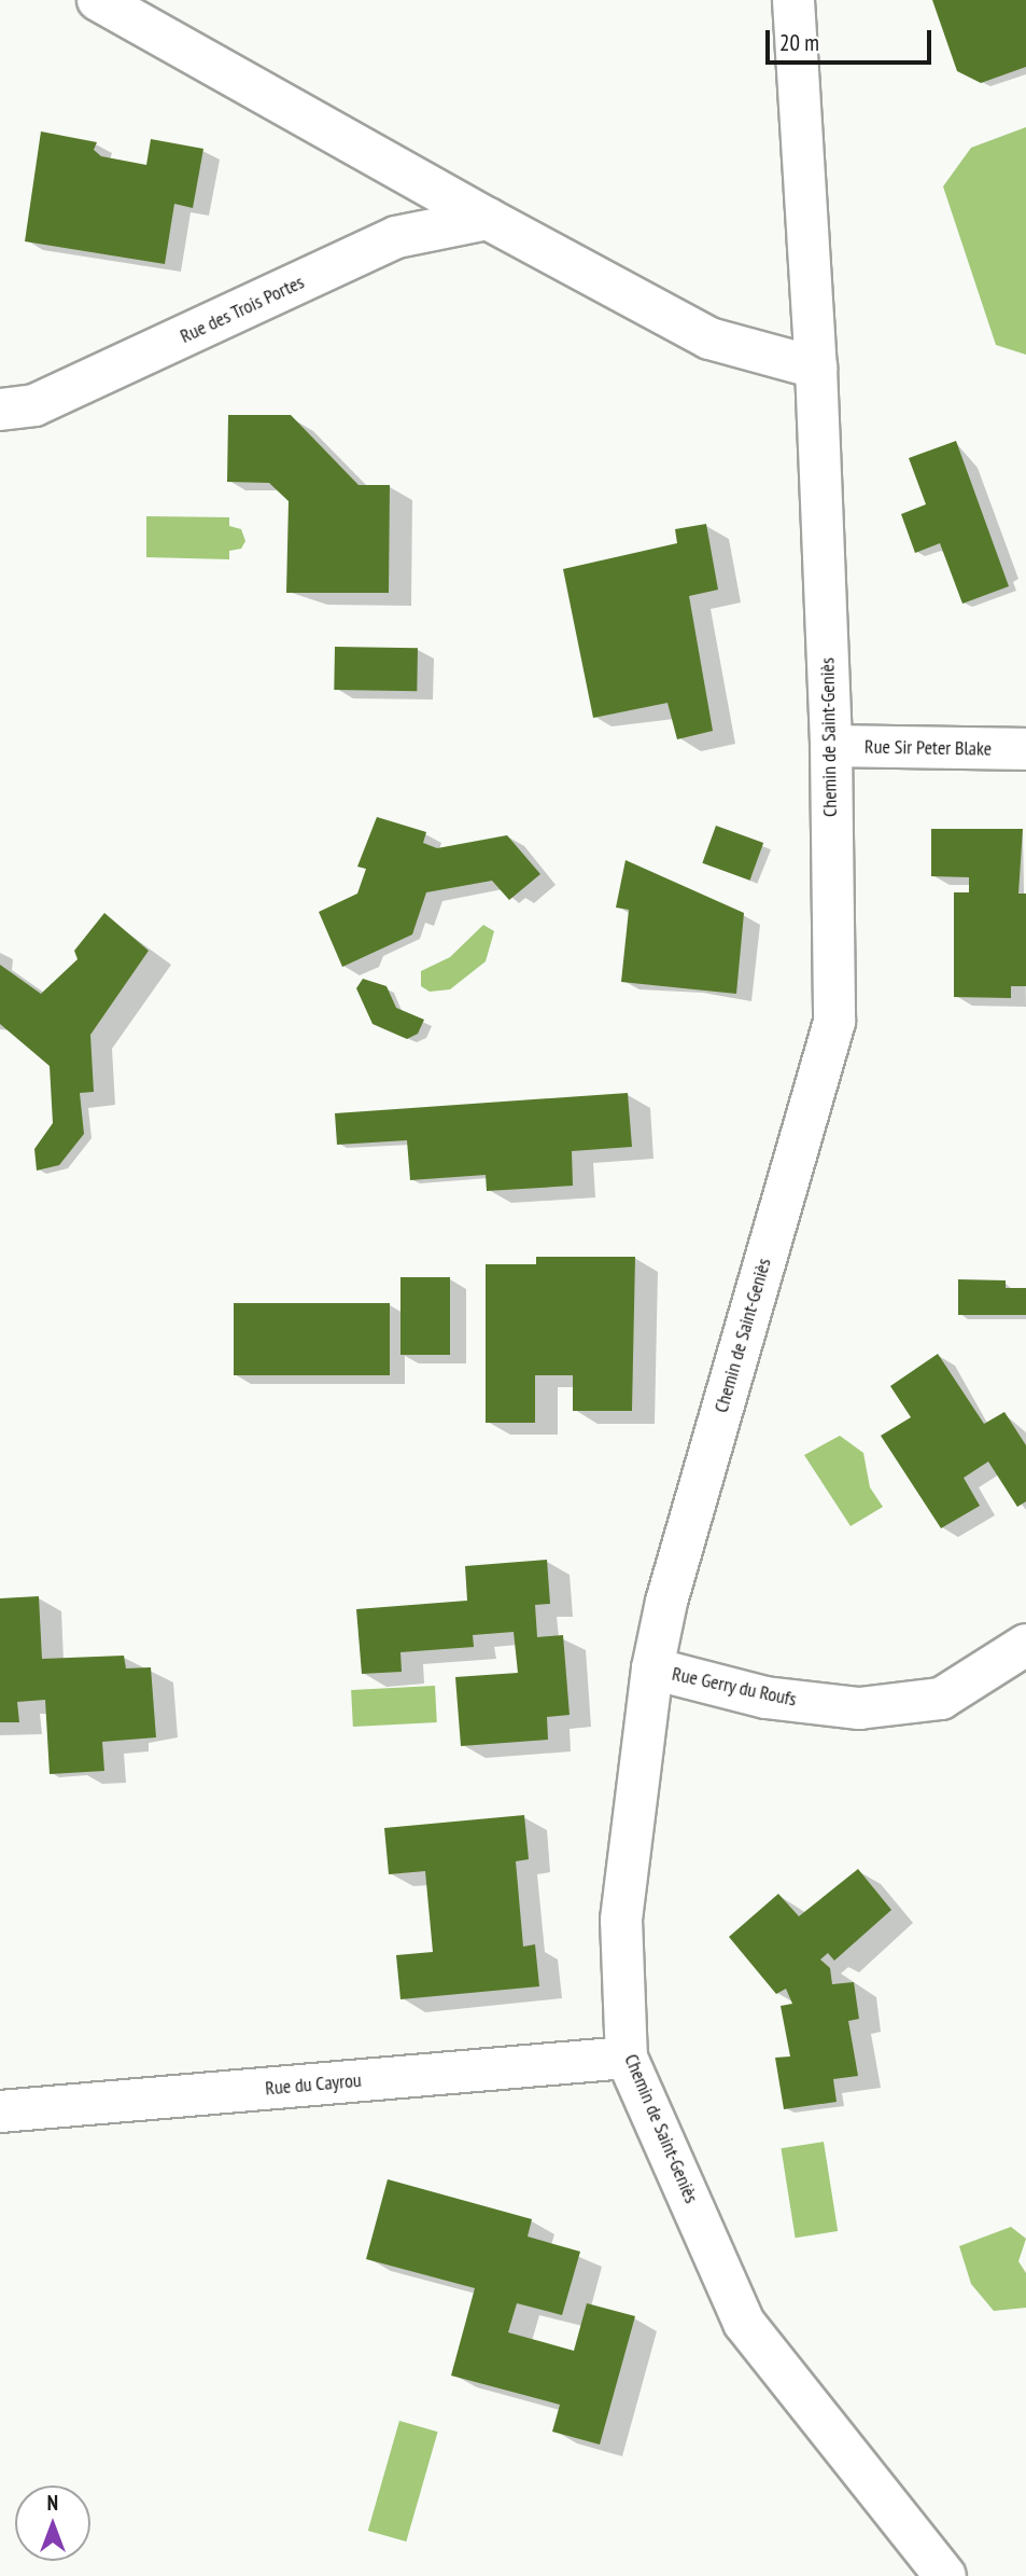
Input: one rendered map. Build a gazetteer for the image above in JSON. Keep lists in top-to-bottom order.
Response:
{
  "streets": {
    "street": [
      "Rue des Trois Portes",
      "Chemin de Saint-Geniès",
      "Rue Sir Peter Blake",
      "Rue Gerry du Roufs",
      "Rue du Cayrou"
    ]
  },
  "crossings": [
    ["Chemin de Saint-Geniès", "Rue Sir Peter Blake"],
    ["Chemin de Saint-Geniès", "Rue Gerry du Roufs"],
    ["Chemin de Saint-Geniès", "Rue du Cayrou"]
  ],
  "scale_bar": "20 m",
  "north": "top"
}
